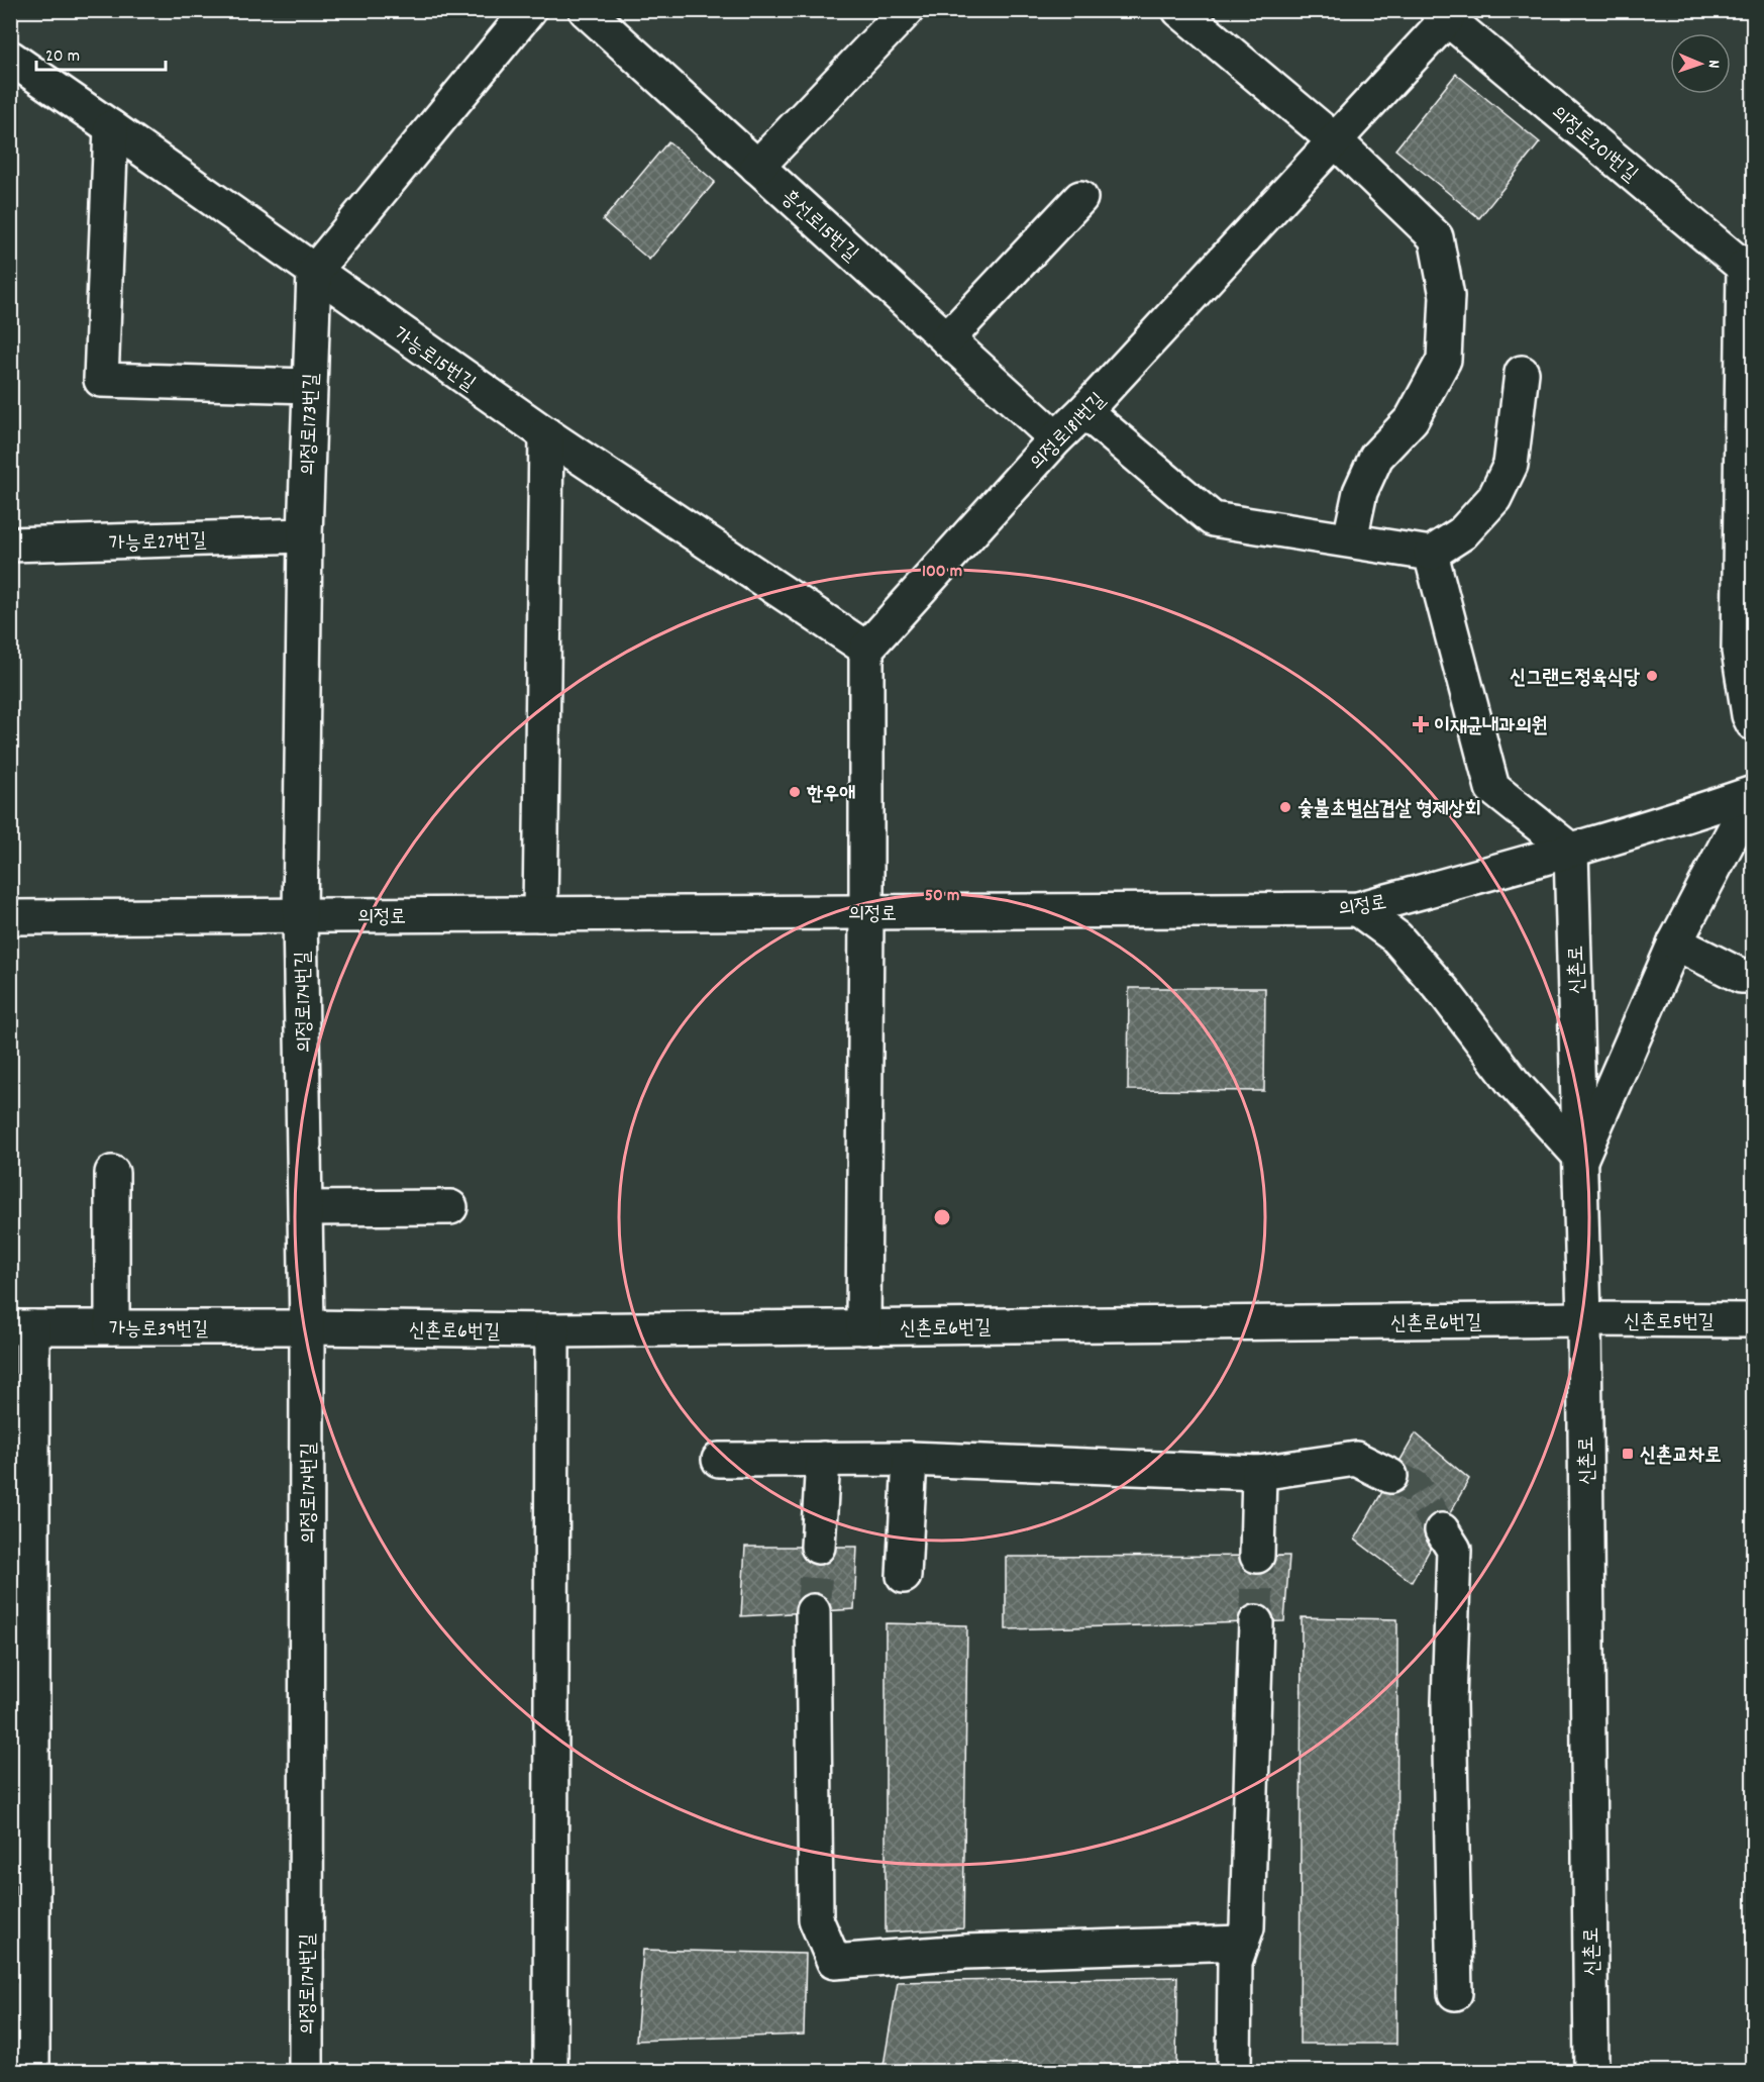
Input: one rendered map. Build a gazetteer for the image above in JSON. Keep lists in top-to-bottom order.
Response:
{
  "streets": {
    "street": [
      "의정로201번길",
      "흥선로15번길",
      "가능로15번길",
      "의정로173번길",
      "의정로181번길",
      "가능로27번길",
      "의정로",
      "신촌로",
      "의정로174번길",
      "신촌로5번길",
      "신촌로6번길",
      "가능로39번길"
    ]
  },
  "crossings": [
    ["의정로201번길", "의정로181번길"],
    ["흥선로15번길", "의정로181번길"],
    ["가능로15번길", "의정로173번길"],
    ["가능로15번길", "의정로181번길"],
    ["의정로173번길", "가능로27번길"],
    ["의정로173번길", "의정로"],
    ["의정로173번길", "의정로174번길"],
    ["의정로", "신촌로"],
    ["의정로", "의정로174번길"],
    ["신촌로", "신촌로5번길"],
    ["신촌로", "신촌로6번길"],
    ["의정로174번길", "신촌로6번길"],
    ["의정로174번길", "가능로39번길"],
    ["신촌로5번길", "신촌로6번길"],
    ["신촌로6번길", "가능로39번길"]
  ],
  "places": {
    "other": ["신그랜드정육식당", "한우애", "숯불초벌삼겹살 형제상회"],
    "health": ["이재균내과의원"],
    "transit": ["신촌교차로"]
  },
  "scale_bar": "20 m",
  "north": "right",
  "rings": ["100 m", "50 m"]
}
